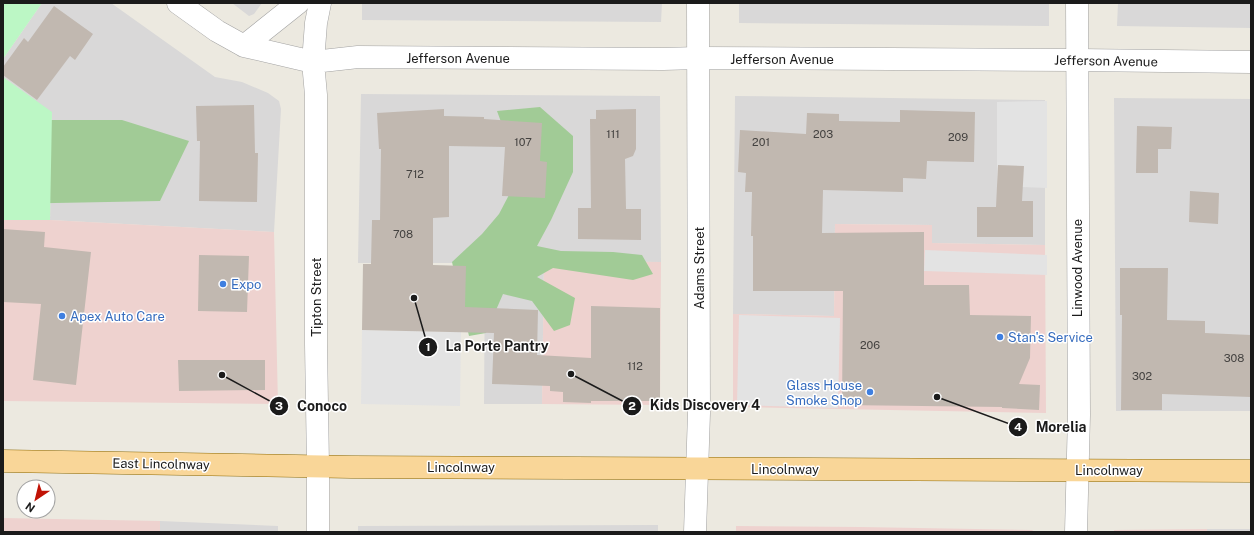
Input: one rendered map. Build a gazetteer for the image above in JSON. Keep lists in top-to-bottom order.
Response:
{
  "streets": {
    "main road": ["East Lincolnway", "Lincolnway"],
    "street": [
      "Jefferson Avenue",
      "Adams Street",
      "Linwood Avenue",
      "Tipton Street"
    ]
  },
  "crossings": [
    ["Jefferson Avenue", "Adams Street"],
    ["Jefferson Avenue", "Linwood Avenue"],
    ["Jefferson Avenue", "Tipton Street"],
    ["Adams Street", "Lincolnway"],
    ["Linwood Avenue", "Lincolnway"],
    ["Tipton Street", "East Lincolnway"],
    ["Tipton Street", "Lincolnway"],
    ["East Lincolnway", "Lincolnway"]
  ],
  "places": [
    "Expo",
    "La Porte Pantry",
    "Apex Auto Care",
    "Stan's Service",
    "Kids Discovery 4",
    "Conoco",
    "Glass House Smoke Shop",
    "Morelia"
  ],
  "house_numbers": [
    "111",
    "203",
    "209",
    "107",
    "201",
    "712",
    "708",
    "206",
    "308",
    "112",
    "302"
  ],
  "north": "bottom left"
}
